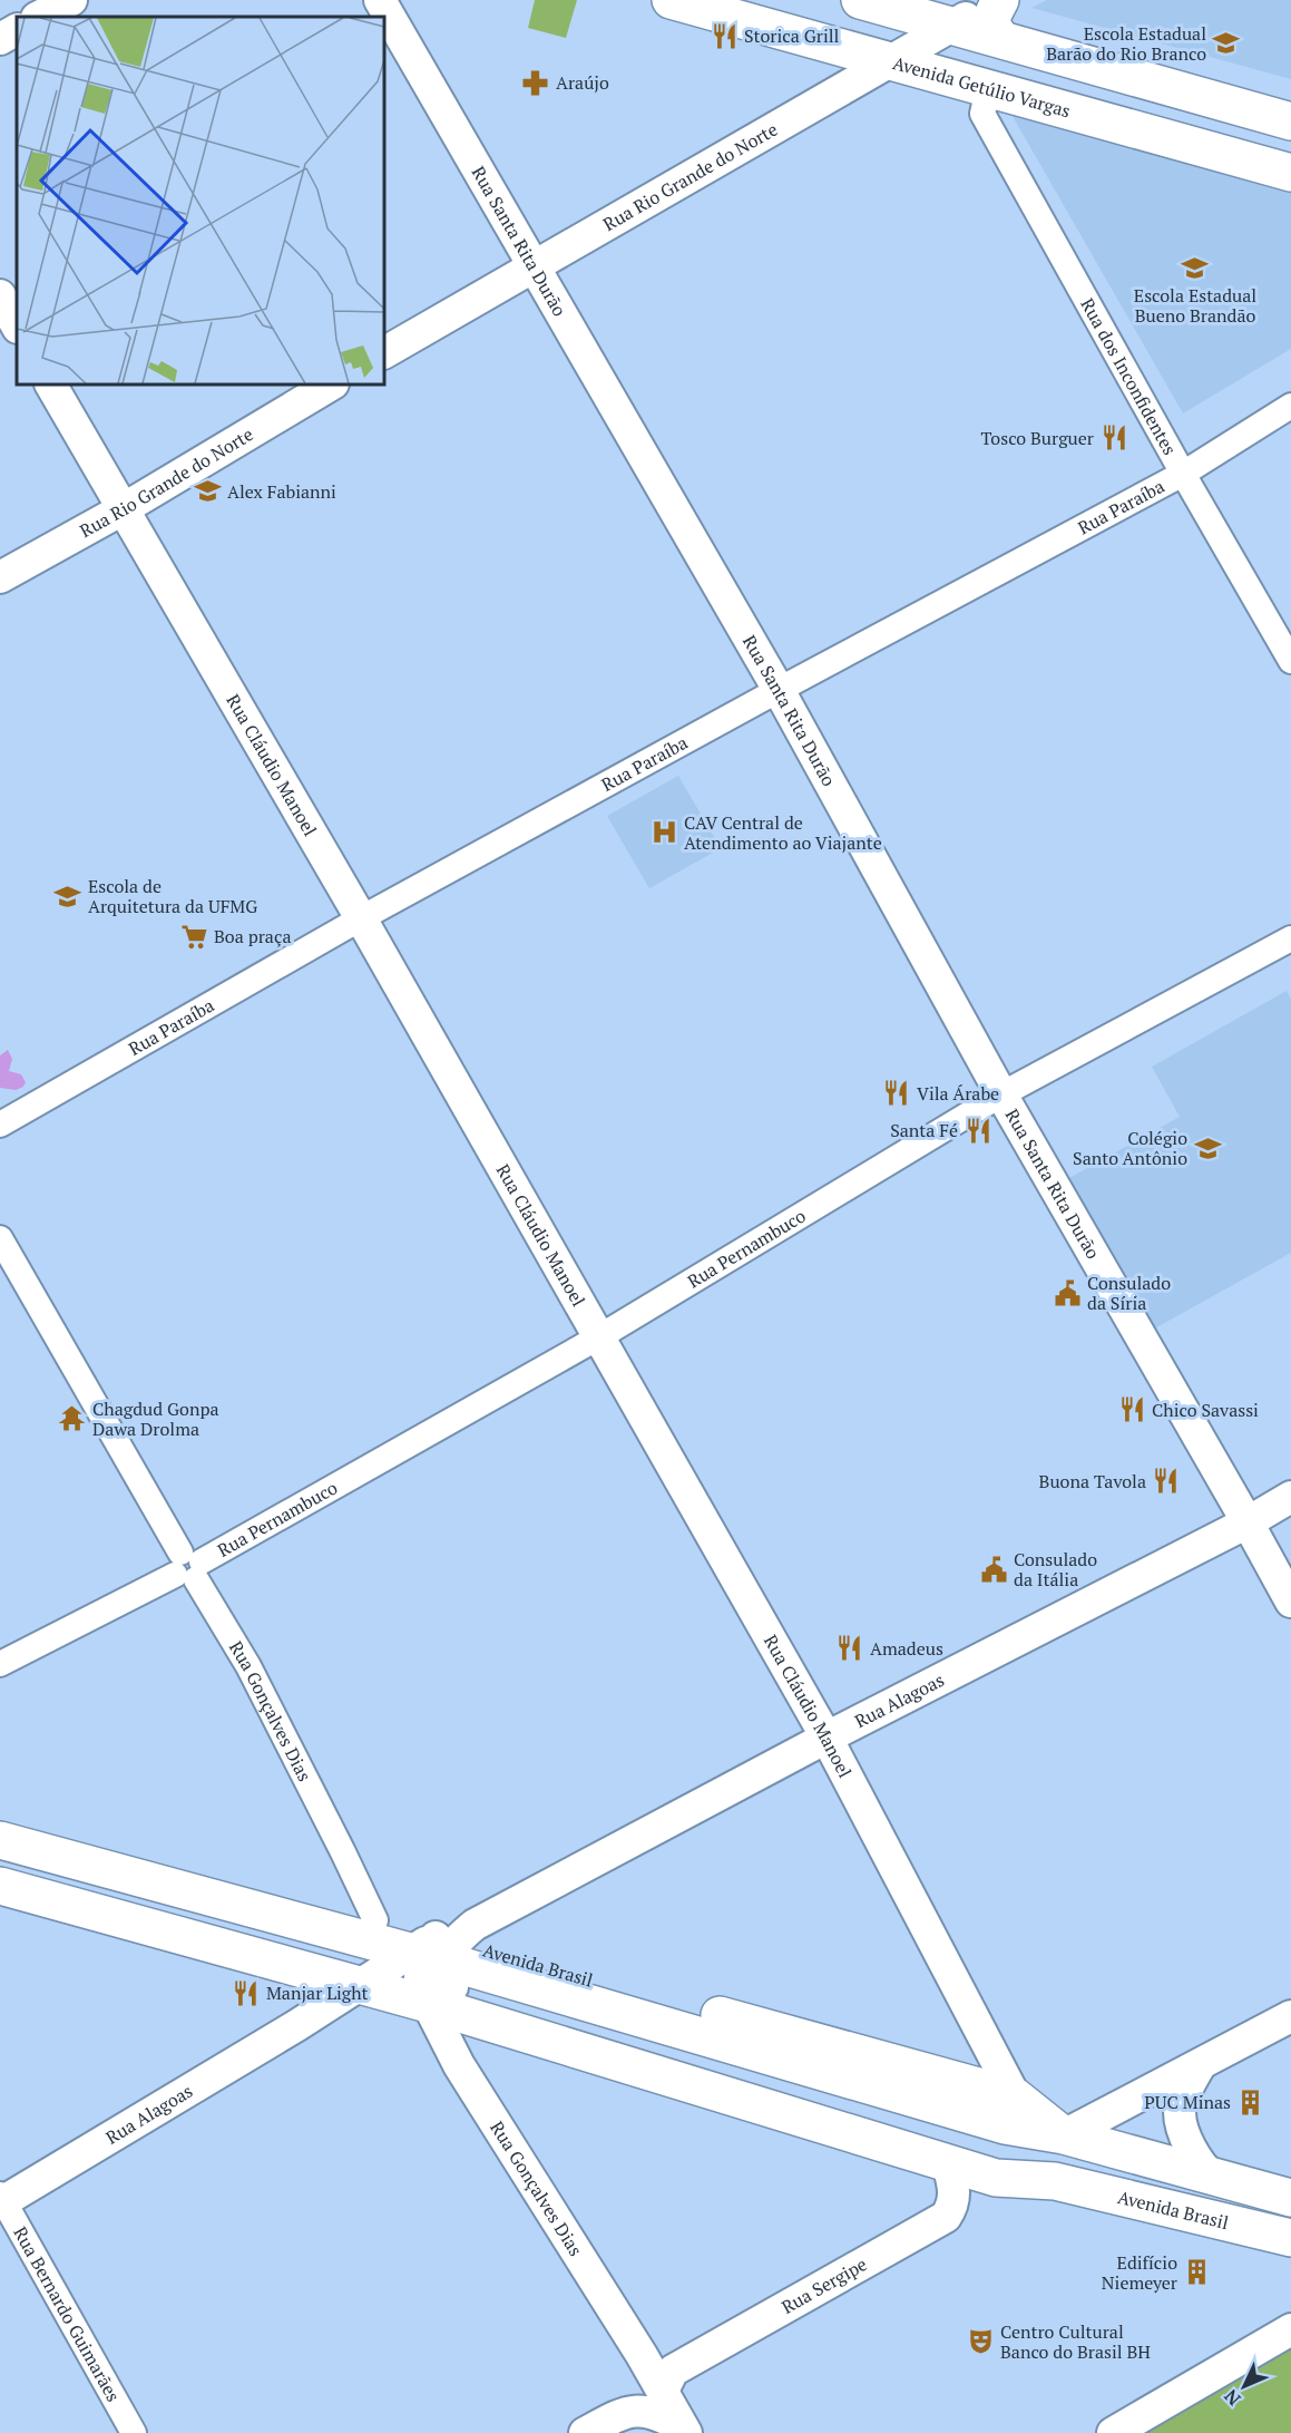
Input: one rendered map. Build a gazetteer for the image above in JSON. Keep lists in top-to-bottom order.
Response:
{
  "streets": {
    "main road": ["Avenida Getúlio Vargas", "Avenida Brasil"],
    "street": [
      "Rua Rio Grande do Norte",
      "Rua Santa Rita Durão",
      "Rua dos Inconfidentes",
      "Rua Paraíba",
      "Rua Cláudio Manoel",
      "Rua Pernambuco",
      "Rua Alagoas",
      "Rua Gonçalves Dias",
      "Rua Sergipe",
      "Rua Bernardo Guimarães"
    ]
  },
  "crossings": [
    ["Avenida Getúlio Vargas", "Rua Rio Grande do Norte"],
    ["Avenida Getúlio Vargas", "Rua dos Inconfidentes"],
    ["Rua Rio Grande do Norte", "Rua Santa Rita Durão"],
    ["Rua Rio Grande do Norte", "Rua Cláudio Manoel"],
    ["Rua Santa Rita Durão", "Rua Paraíba"],
    ["Rua Santa Rita Durão", "Rua Pernambuco"],
    ["Rua Santa Rita Durão", "Rua Alagoas"],
    ["Rua dos Inconfidentes", "Rua Paraíba"],
    ["Rua Paraíba", "Rua Cláudio Manoel"],
    ["Rua Cláudio Manoel", "Rua Pernambuco"],
    ["Rua Cláudio Manoel", "Rua Alagoas"],
    ["Rua Cláudio Manoel", "Avenida Brasil"],
    ["Rua Pernambuco", "Rua Gonçalves Dias"],
    ["Rua Alagoas", "Rua Gonçalves Dias"],
    ["Rua Alagoas", "Avenida Brasil"],
    ["Rua Alagoas", "Rua Bernardo Guimarães"],
    ["Rua Gonçalves Dias", "Avenida Brasil"],
    ["Rua Gonçalves Dias", "Rua Sergipe"],
    ["Avenida Brasil", "Rua Sergipe"]
  ],
  "places": {
    "restaurant": [
      "Storica Grill",
      "Tosco Burguer",
      "Vila Árabe",
      "Santa Fé",
      "Chico Savassi",
      "Buona Tavola",
      "Amadeus",
      "Manjar Light"
    ],
    "school or university": [
      "Escola Estadual Barão do Rio Branco",
      "Escola Estadual Bueno Brandão",
      "Alex Fabianni",
      "Escola de Arquitetura da UFMG",
      "Colégio Santo Antônio"
    ],
    "pharmacy": ["Araújo"],
    "hospital": ["CAV Central de Atendimento ao Viajante"],
    "supermarket": ["Boa praça"],
    "public building": ["Consulado da Síria", "Consulado da Itália"],
    "temple": ["Chagdud Gonpa Dawa Drolma"],
    "building": ["PUC Minas", "Edifício Niemeyer"],
    "theatre": ["Centro Cultural Banco do Brasil BH"]
  },
  "north": "bottom left"
}
